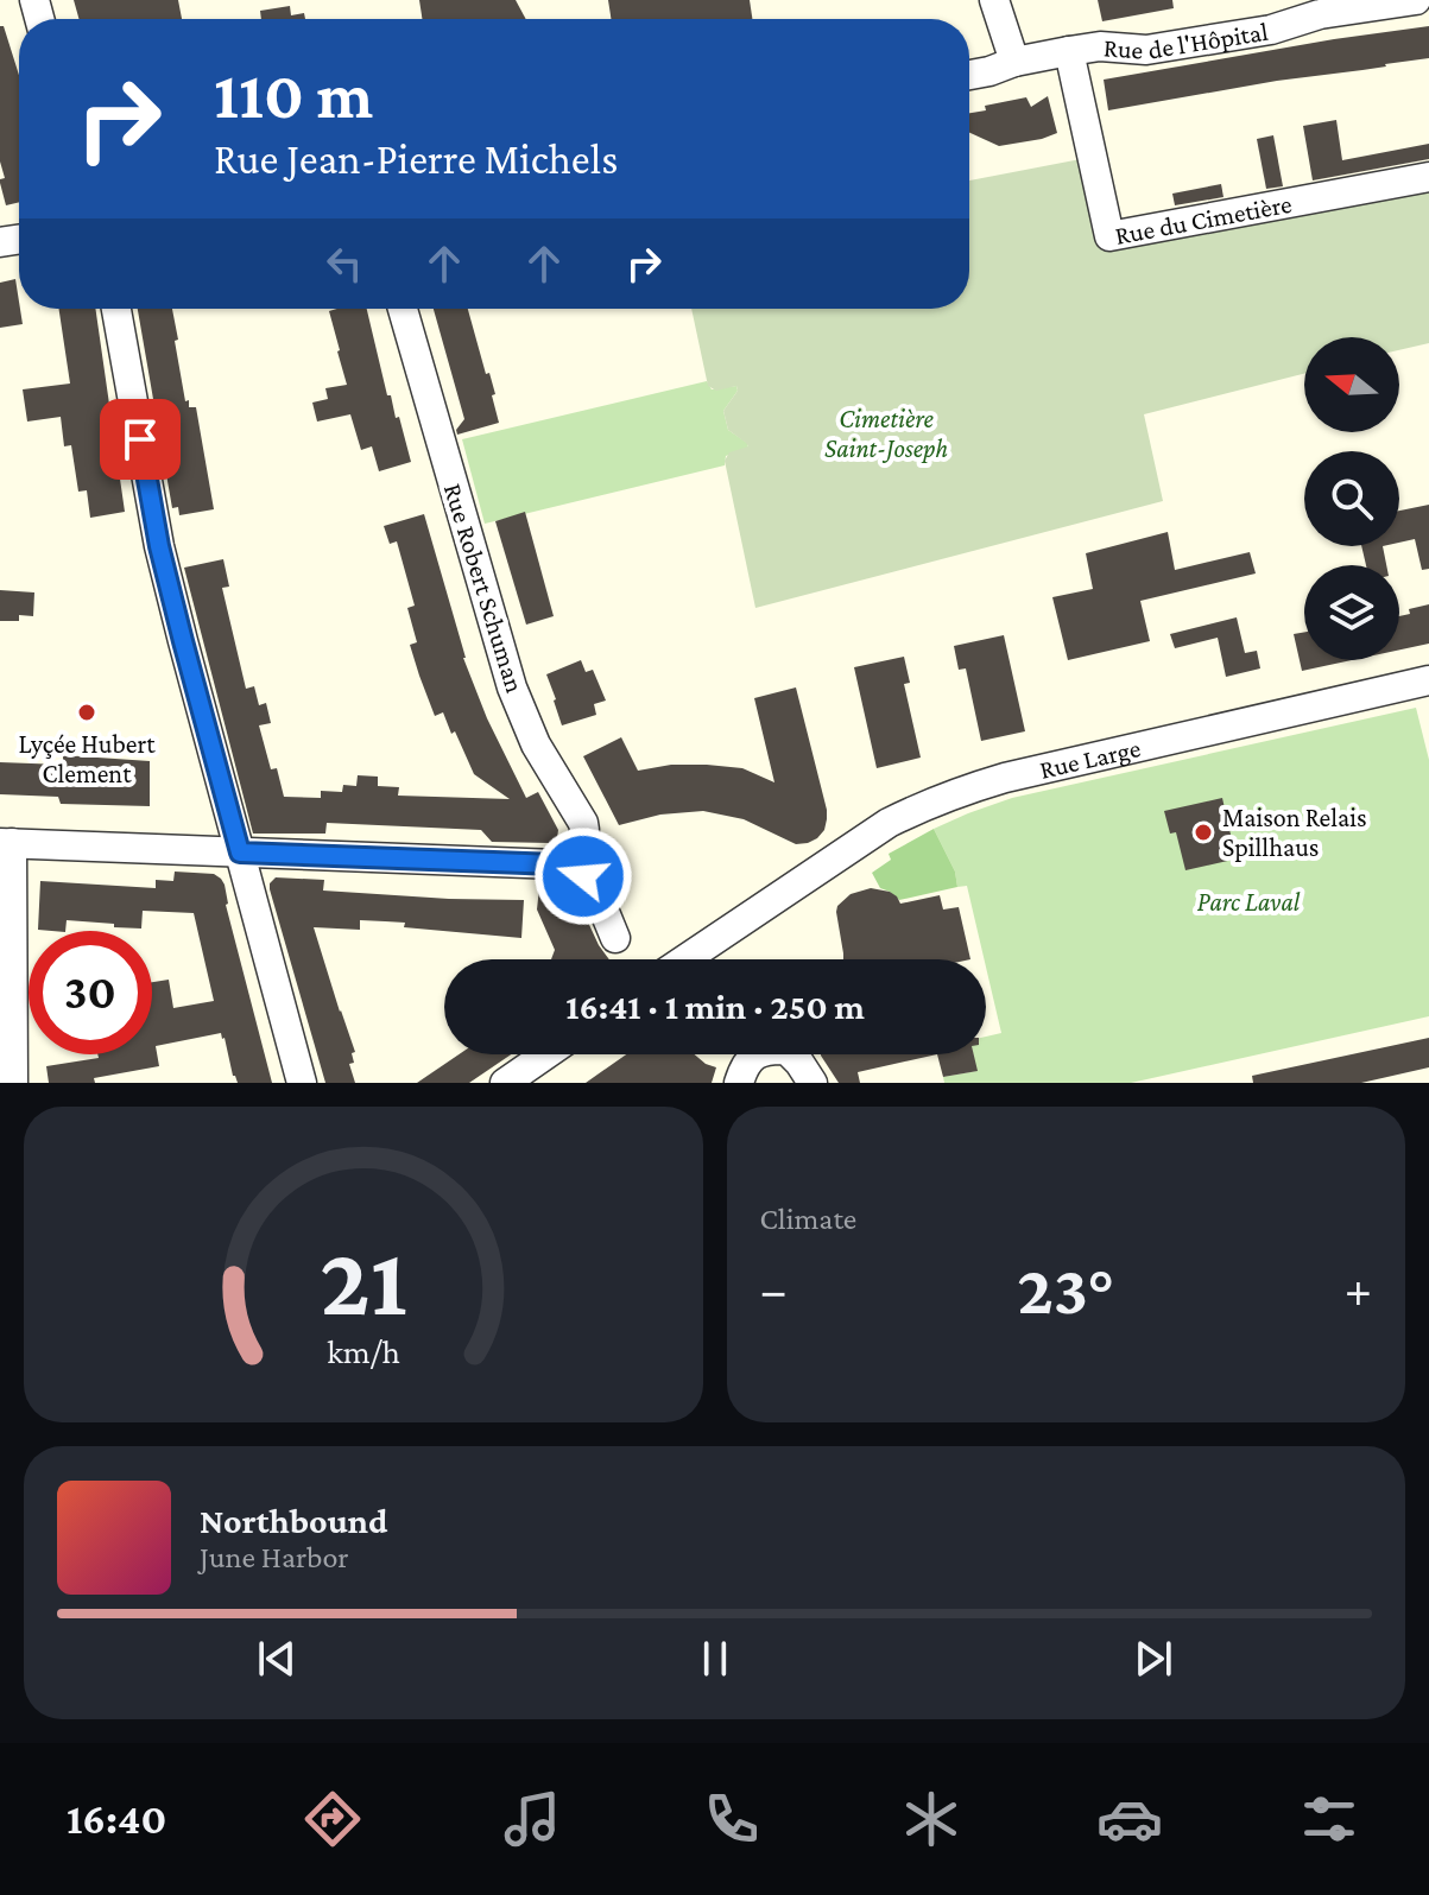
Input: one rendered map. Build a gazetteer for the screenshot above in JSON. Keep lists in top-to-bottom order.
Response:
{
  "streets": {
    "street": [
      "Rue de l'Hôpital",
      "Rue du Cimetière",
      "Rue Robert Schuman",
      "Rue Large"
    ]
  },
  "crossings": [
    ["Rue de l'Hôpital", "Rue du Cimetière"]
  ],
  "parks": ["Cimetière Saint-Joseph", "Parc Laval"],
  "places": ["Lyçée Hubert Clement", "Maison Relais Spillhaus"],
  "north": "left",
  "page": {
    "turn": ["110 m", "Rue Jean-Pierre Michels"],
    "limit": "30",
    "trip": "16:41 · 1 min · 250 m",
    "tile": "Climate",
    "heat": ["−", "23°", "+"],
    "song": ["Northbound", "June Harbor"],
    "tabs": "16:40",
    "gauge": ["21", "km/h"]
  }
}
